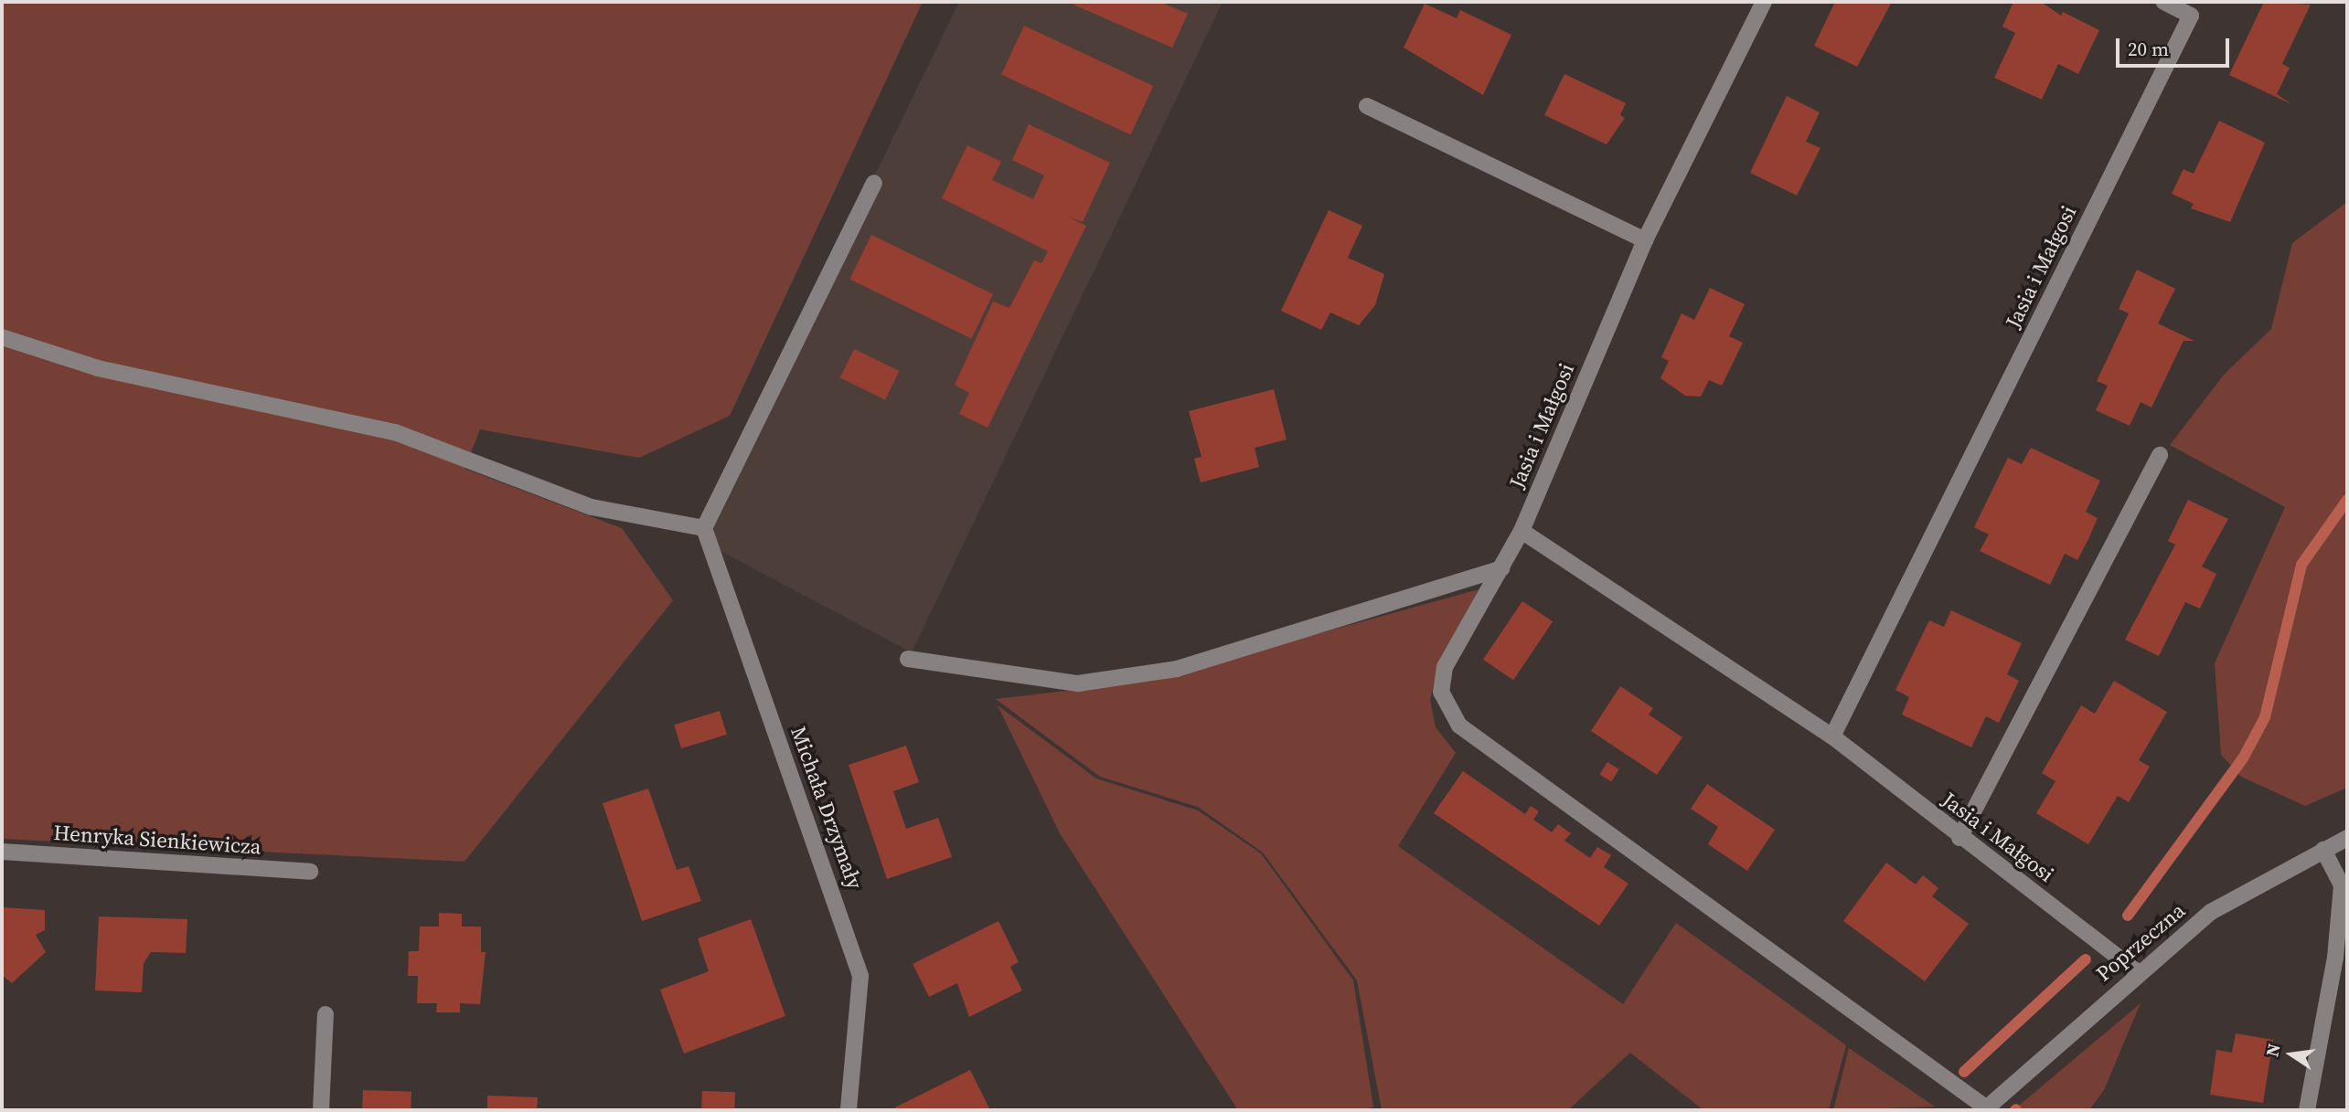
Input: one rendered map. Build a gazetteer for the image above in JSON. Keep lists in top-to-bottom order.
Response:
{
  "streets": {
    "street": [
      "Jasia i Małgosi",
      "Michała Drzymały",
      "Henryka Sienkiewicza",
      "Poprzeczna"
    ]
  },
  "crossings": [
    ["Jasia i Małgosi", "Poprzeczna"]
  ],
  "scale_bar": "20 m",
  "north": "left"
}
